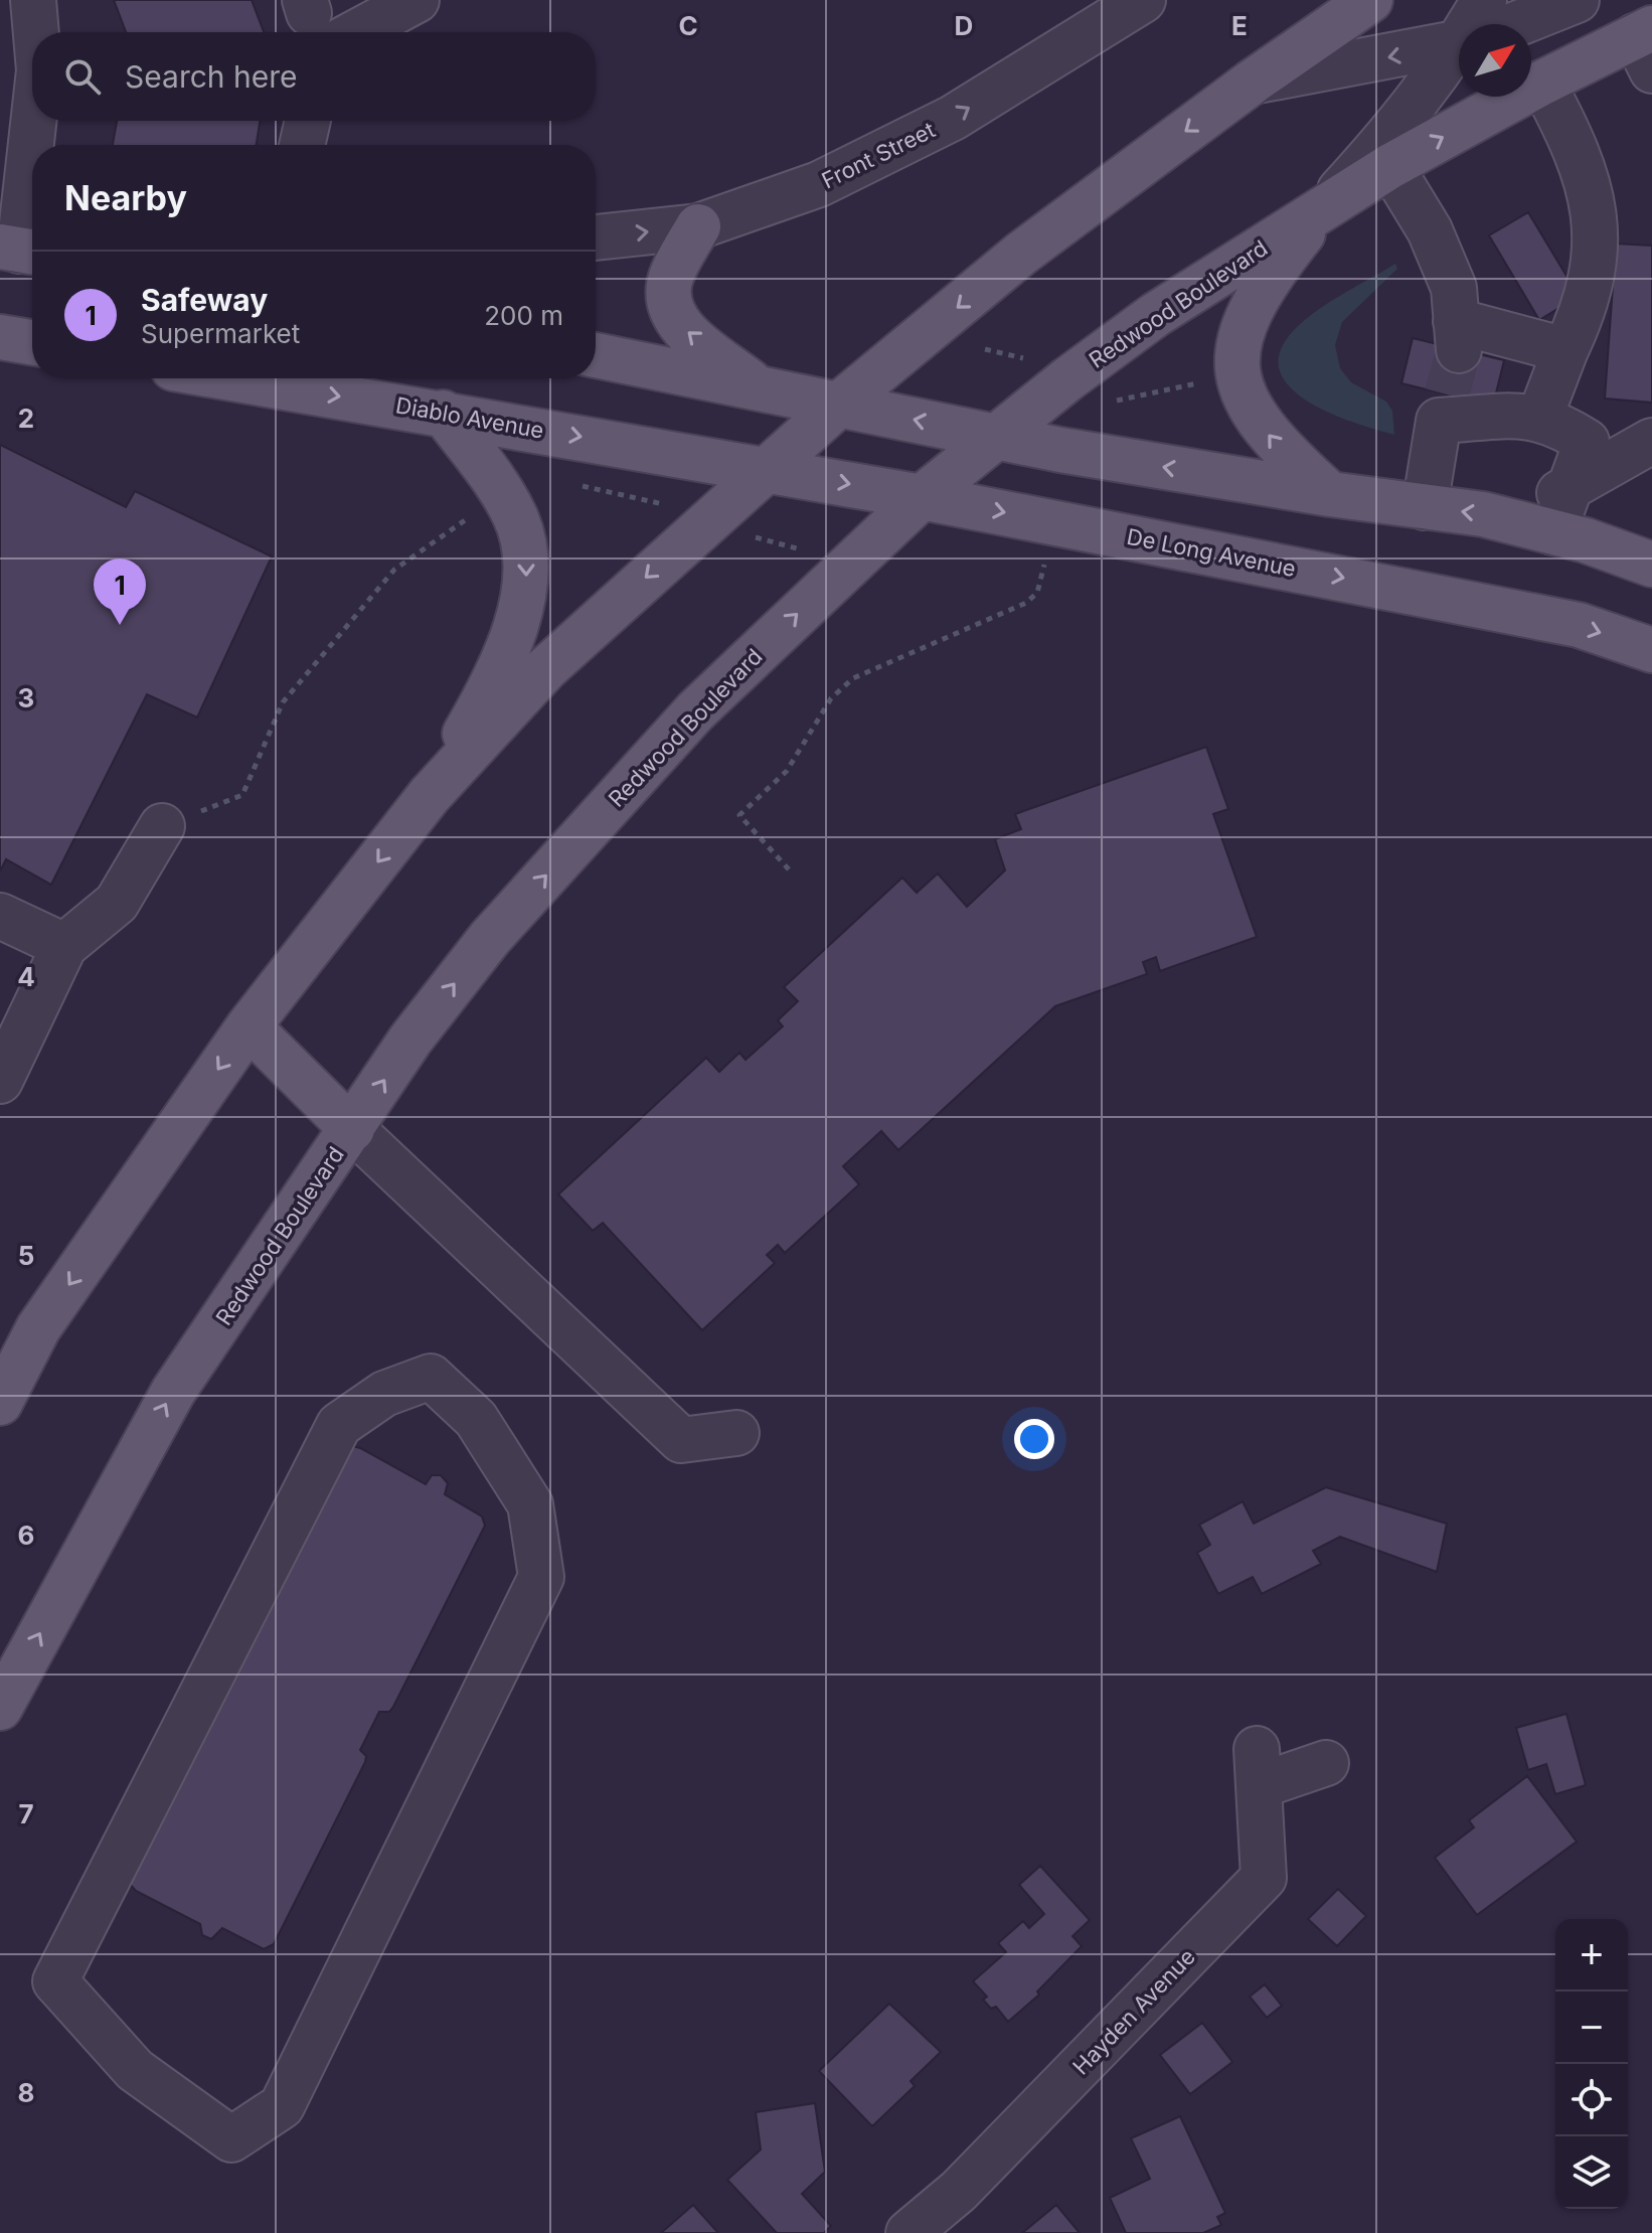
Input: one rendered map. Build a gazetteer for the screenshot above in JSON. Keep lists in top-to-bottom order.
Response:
{
  "streets": {
    "main road": ["Redwood Boulevard", "Diablo Avenue", "De Long Avenue"],
    "street": ["Front Street", "Hayden Avenue"]
  },
  "crossings": [
    ["Redwood Boulevard", "De Long Avenue"],
    ["Diablo Avenue", "De Long Avenue"]
  ],
  "one_way": ["Front Street"],
  "north": "top right",
  "page": {
    "search": "Search here",
    "heading": "Nearby",
    "list": [
      {
        "mark": "1",
        "name": "Safeway",
        "note": "Supermarket",
        "value": "200 m"
      }
    ],
    "pins": "1",
    "map_buttons": ["+", "−"]
  },
  "grid": {
    "columns": ["C", "D", "E"],
    "rows": [
      "2",
      "3",
      "4",
      "5",
      "6",
      "7",
      "8"
    ]
  }
}
